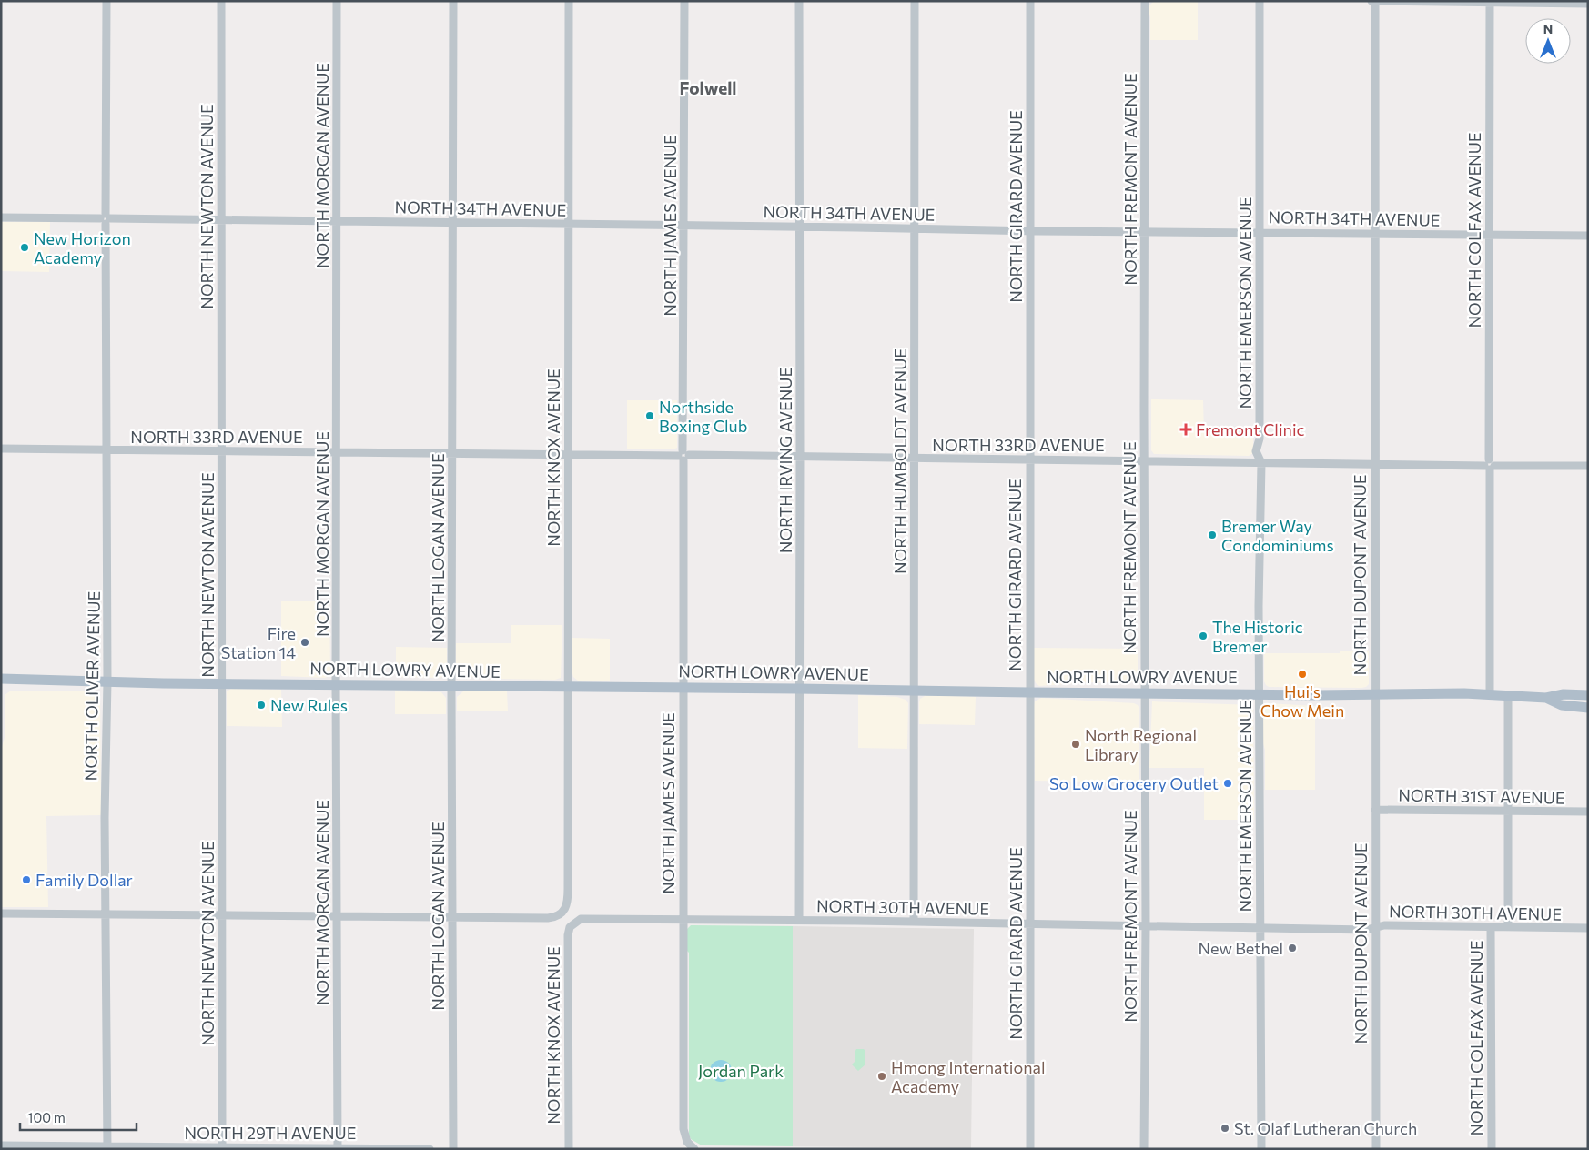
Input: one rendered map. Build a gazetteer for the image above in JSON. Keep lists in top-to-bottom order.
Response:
{
  "streets": {
    "main road": ["NORTH LOWRY AVENUE"],
    "street": [
      "NORTH MORGAN AVENUE",
      "NORTH FREMONT AVENUE",
      "NORTH NEWTON AVENUE",
      "NORTH GIRARD AVENUE",
      "NORTH 34TH AVENUE",
      "NORTH JAMES AVENUE",
      "NORTH COLFAX AVENUE",
      "NORTH EMERSON AVENUE",
      "NORTH 33RD AVENUE",
      "NORTH KNOX AVENUE",
      "NORTH IRVING AVENUE",
      "NORTH HUMBOLDT AVENUE",
      "NORTH LOGAN AVENUE",
      "NORTH DUPONT AVENUE",
      "NORTH OLIVER AVENUE",
      "NORTH 31ST AVENUE",
      "NORTH 30TH AVENUE",
      "NORTH 29TH AVENUE"
    ]
  },
  "crossings": [
    ["NORTH MORGAN AVENUE", "NORTH 34TH AVENUE"],
    ["NORTH MORGAN AVENUE", "NORTH 33RD AVENUE"],
    ["NORTH MORGAN AVENUE", "NORTH LOWRY AVENUE"],
    ["NORTH MORGAN AVENUE", "NORTH 29TH AVENUE"],
    ["NORTH FREMONT AVENUE", "NORTH 34TH AVENUE"],
    ["NORTH FREMONT AVENUE", "NORTH 33RD AVENUE"],
    ["NORTH FREMONT AVENUE", "NORTH LOWRY AVENUE"],
    ["NORTH FREMONT AVENUE", "NORTH 30TH AVENUE"],
    ["NORTH NEWTON AVENUE", "NORTH 34TH AVENUE"],
    ["NORTH NEWTON AVENUE", "NORTH 33RD AVENUE"],
    ["NORTH NEWTON AVENUE", "NORTH LOWRY AVENUE"],
    ["NORTH NEWTON AVENUE", "NORTH 29TH AVENUE"],
    ["NORTH GIRARD AVENUE", "NORTH 34TH AVENUE"],
    ["NORTH GIRARD AVENUE", "NORTH 33RD AVENUE"],
    ["NORTH GIRARD AVENUE", "NORTH LOWRY AVENUE"],
    ["NORTH GIRARD AVENUE", "NORTH 30TH AVENUE"],
    ["NORTH 34TH AVENUE", "NORTH JAMES AVENUE"],
    ["NORTH 34TH AVENUE", "NORTH COLFAX AVENUE"],
    ["NORTH 34TH AVENUE", "NORTH EMERSON AVENUE"],
    ["NORTH 34TH AVENUE", "NORTH KNOX AVENUE"],
    ["NORTH 34TH AVENUE", "NORTH IRVING AVENUE"],
    ["NORTH 34TH AVENUE", "NORTH HUMBOLDT AVENUE"],
    ["NORTH 34TH AVENUE", "NORTH LOGAN AVENUE"],
    ["NORTH 34TH AVENUE", "NORTH DUPONT AVENUE"],
    ["NORTH 34TH AVENUE", "NORTH OLIVER AVENUE"],
    ["NORTH JAMES AVENUE", "NORTH 33RD AVENUE"],
    ["NORTH JAMES AVENUE", "NORTH LOWRY AVENUE"],
    ["NORTH JAMES AVENUE", "NORTH 30TH AVENUE"],
    ["NORTH COLFAX AVENUE", "NORTH 33RD AVENUE"],
    ["NORTH COLFAX AVENUE", "NORTH LOWRY AVENUE"],
    ["NORTH COLFAX AVENUE", "NORTH 30TH AVENUE"],
    ["NORTH EMERSON AVENUE", "NORTH 33RD AVENUE"],
    ["NORTH EMERSON AVENUE", "NORTH LOWRY AVENUE"],
    ["NORTH EMERSON AVENUE", "NORTH 30TH AVENUE"],
    ["NORTH 33RD AVENUE", "NORTH KNOX AVENUE"],
    ["NORTH 33RD AVENUE", "NORTH IRVING AVENUE"],
    ["NORTH 33RD AVENUE", "NORTH HUMBOLDT AVENUE"],
    ["NORTH 33RD AVENUE", "NORTH LOGAN AVENUE"],
    ["NORTH 33RD AVENUE", "NORTH DUPONT AVENUE"],
    ["NORTH 33RD AVENUE", "NORTH OLIVER AVENUE"],
    ["NORTH KNOX AVENUE", "NORTH LOGAN AVENUE"],
    ["NORTH KNOX AVENUE", "NORTH LOWRY AVENUE"],
    ["NORTH KNOX AVENUE", "NORTH 30TH AVENUE"],
    ["NORTH IRVING AVENUE", "NORTH LOWRY AVENUE"],
    ["NORTH IRVING AVENUE", "NORTH 30TH AVENUE"],
    ["NORTH HUMBOLDT AVENUE", "NORTH LOWRY AVENUE"],
    ["NORTH HUMBOLDT AVENUE", "NORTH 30TH AVENUE"],
    ["NORTH LOGAN AVENUE", "NORTH LOWRY AVENUE"],
    ["NORTH DUPONT AVENUE", "NORTH LOWRY AVENUE"],
    ["NORTH DUPONT AVENUE", "NORTH 31ST AVENUE"],
    ["NORTH DUPONT AVENUE", "NORTH 30TH AVENUE"],
    ["NORTH LOWRY AVENUE", "NORTH OLIVER AVENUE"],
    ["NORTH OLIVER AVENUE", "NORTH 29TH AVENUE"]
  ],
  "districts": ["Folwell"],
  "parks": ["Jordan Park"],
  "places": {
    "other": [
      "New Horizon Academy",
      "Northside Boxing Club",
      "Bremer Way Condominiums",
      "The Historic Bremer",
      "Fire Station 14",
      "Hui's Chow Mein",
      "New Rules",
      "North Regional Library",
      "So Low Grocery Outlet",
      "Family Dollar",
      "New Bethel",
      "Hmong International Academy",
      "St. Olaf Lutheran Church"
    ],
    "health": ["Fremont Clinic"]
  },
  "scale_bar": "100 m",
  "north": "top"
}
